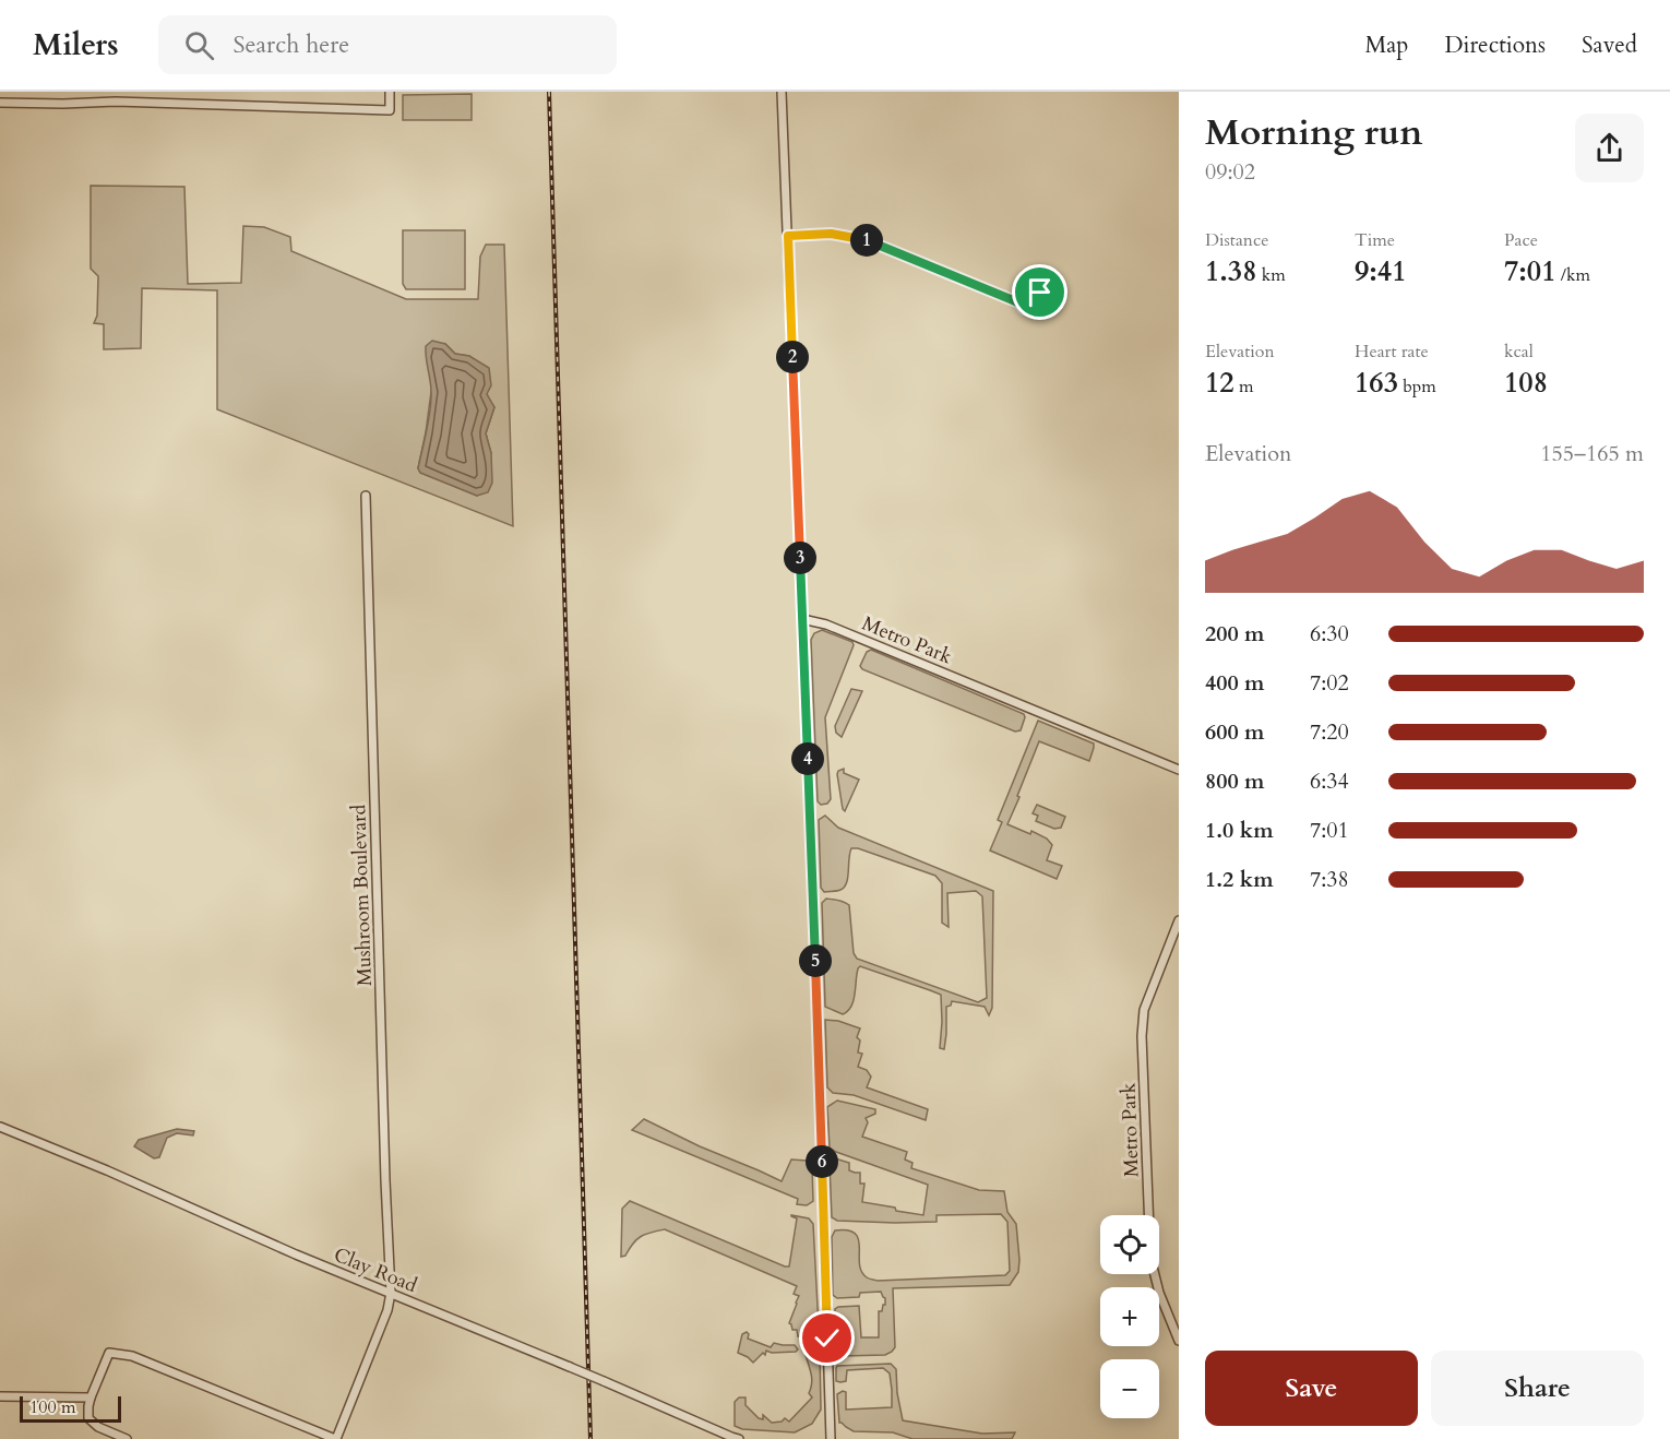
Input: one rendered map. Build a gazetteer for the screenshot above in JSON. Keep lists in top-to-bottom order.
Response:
{
  "streets": {
    "street": ["Metro Park", "Mushroom Boulevard", "Clay Road"]
  },
  "crossings": [
    ["Mushroom Boulevard", "Clay Road"]
  ],
  "scale_bar": "100 m",
  "page": {
    "header": "Milers",
    "search": "Search here",
    "nav": ["Map", "Directions", "Saved"],
    "heading": ["Morning run", "09:02"],
    "stats": [
      ["Distance", "1.38 km"],
      ["Time", "9:41"],
      ["Pace", "7:01 /km"],
      ["Elevation", "12 m"],
      ["Heart rate", "163 bpm"],
      ["kcal", "108"]
    ],
    "pins": [
      "1",
      "2",
      "3",
      "4",
      "5",
      "6"
    ],
    "chart": ["Elevation", "155–165 m"],
    "list": [
      {
        "name": "200 m",
        "note": "6:30"
      },
      {
        "name": "400 m",
        "note": "7:02"
      },
      {
        "name": "600 m",
        "note": "7:20"
      },
      {
        "name": "800 m",
        "note": "6:34"
      },
      {
        "name": "1.0 km",
        "note": "7:01"
      },
      {
        "name": "1.2 km",
        "note": "7:38"
      }
    ],
    "map_buttons": ["+", "−"],
    "buttons": ["Save", "Share"],
    "scale": "100 m"
  }
}
